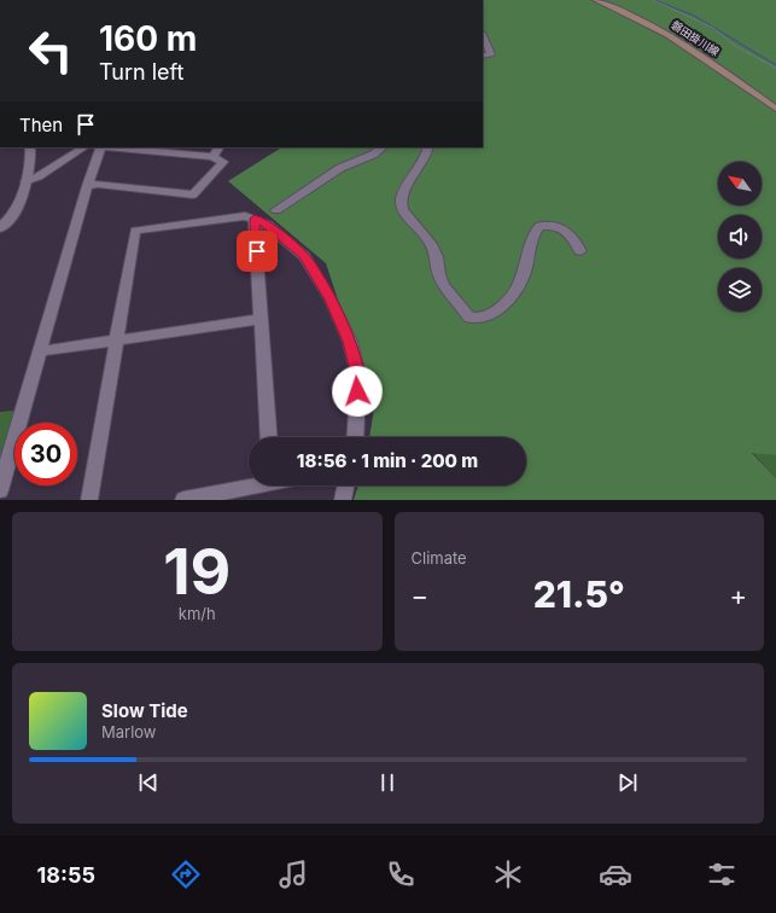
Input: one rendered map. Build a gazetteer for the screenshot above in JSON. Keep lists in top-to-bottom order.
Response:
{
  "streets": {
    "main road": ["磐田掛川線"]
  },
  "north": "top left",
  "page": {
    "turn": ["160 m", "Turn left"],
    "then": "Then",
    "limit": "30",
    "trip": "18:56 · 1 min · 200 m",
    "tile": [
      ["19", "km/h"],
      "Climate"
    ],
    "heat": ["−", "21.5°", "+"],
    "song": ["Slow Tide", "Marlow"],
    "tabs": "18:55"
  }
}
